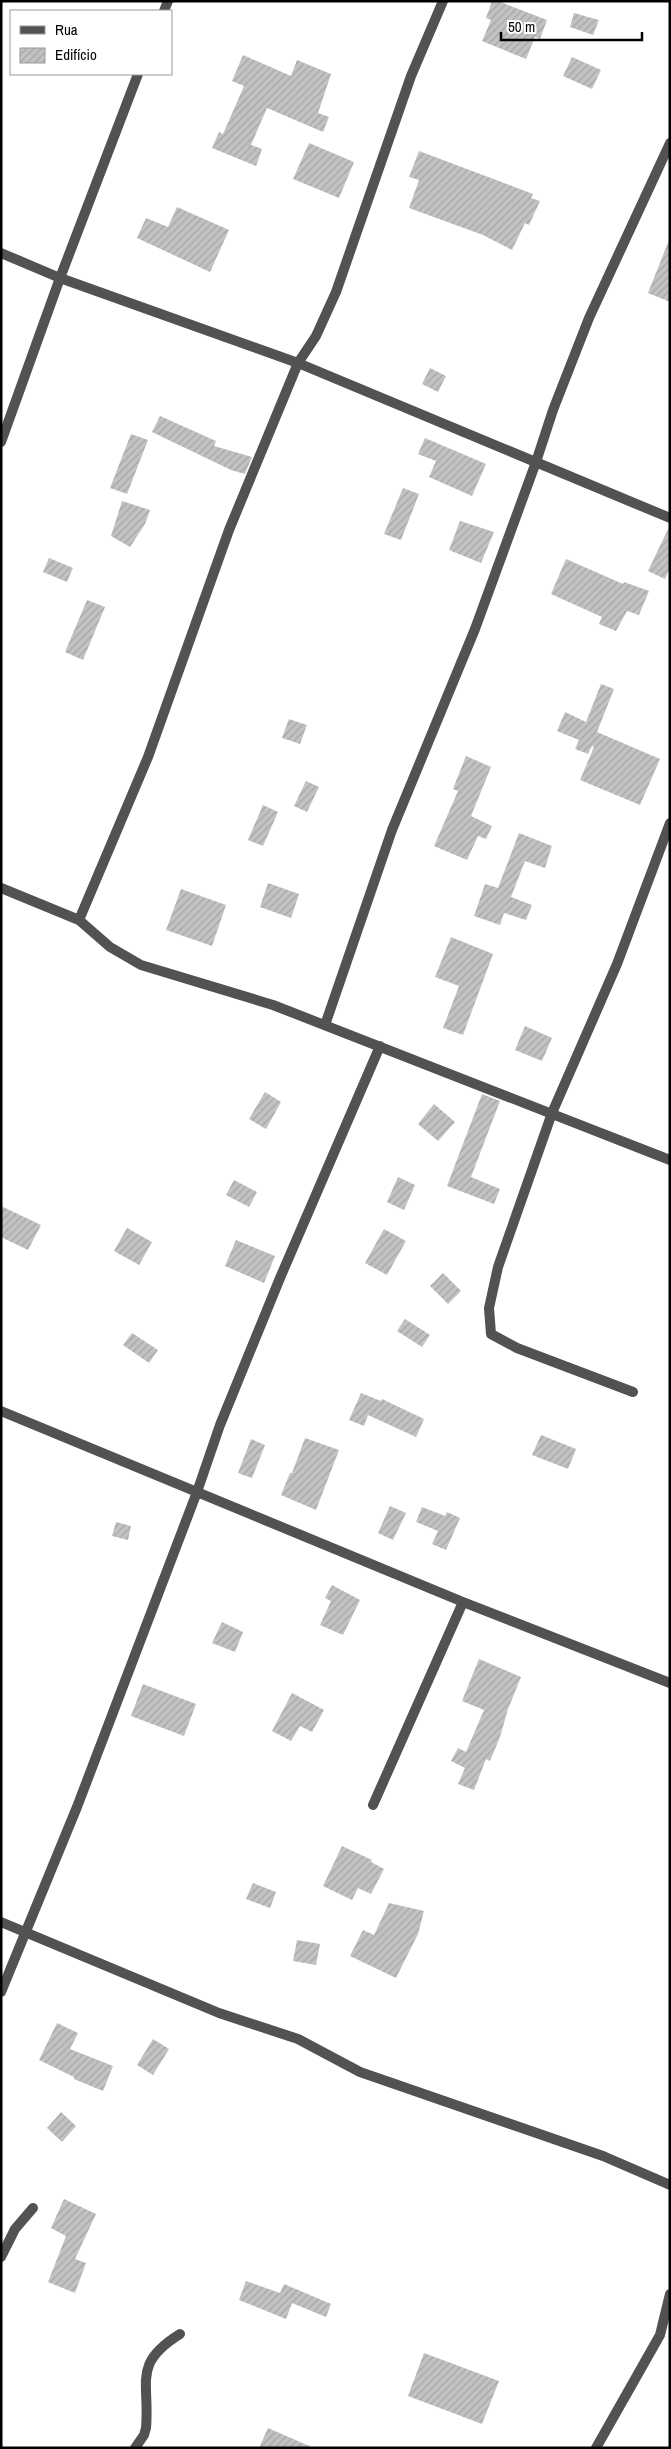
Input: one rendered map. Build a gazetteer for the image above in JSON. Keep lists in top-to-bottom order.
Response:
{
  "legend": ["Rua", "Edifício"],
  "scale_bar": "50 m"
}
